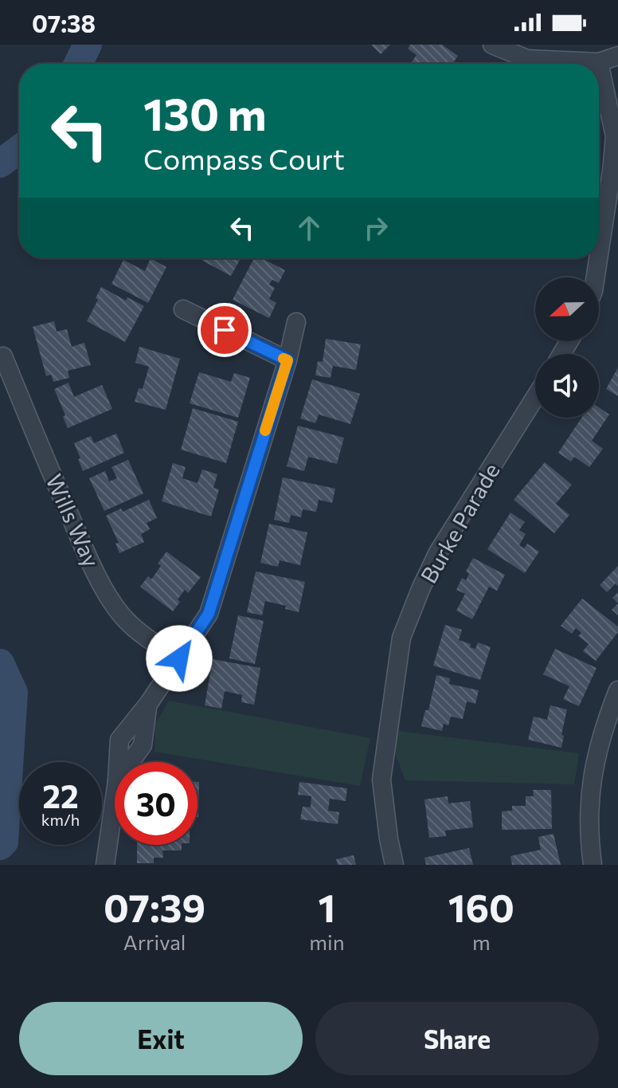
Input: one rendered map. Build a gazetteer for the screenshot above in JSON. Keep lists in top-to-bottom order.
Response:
{
  "streets": {
    "street": ["Wills Way", "Burke Parade"]
  },
  "north": "left",
  "page": {
    "status": "07:38",
    "turn": ["130 m", "Compass Court"],
    "speed": "22 km/h",
    "limit": "30",
    "eta": [
      "07:39",
      "Arrival",
      "1",
      "min",
      "160",
      "m"
    ],
    "buttons": ["Exit", "Share"]
  }
}
